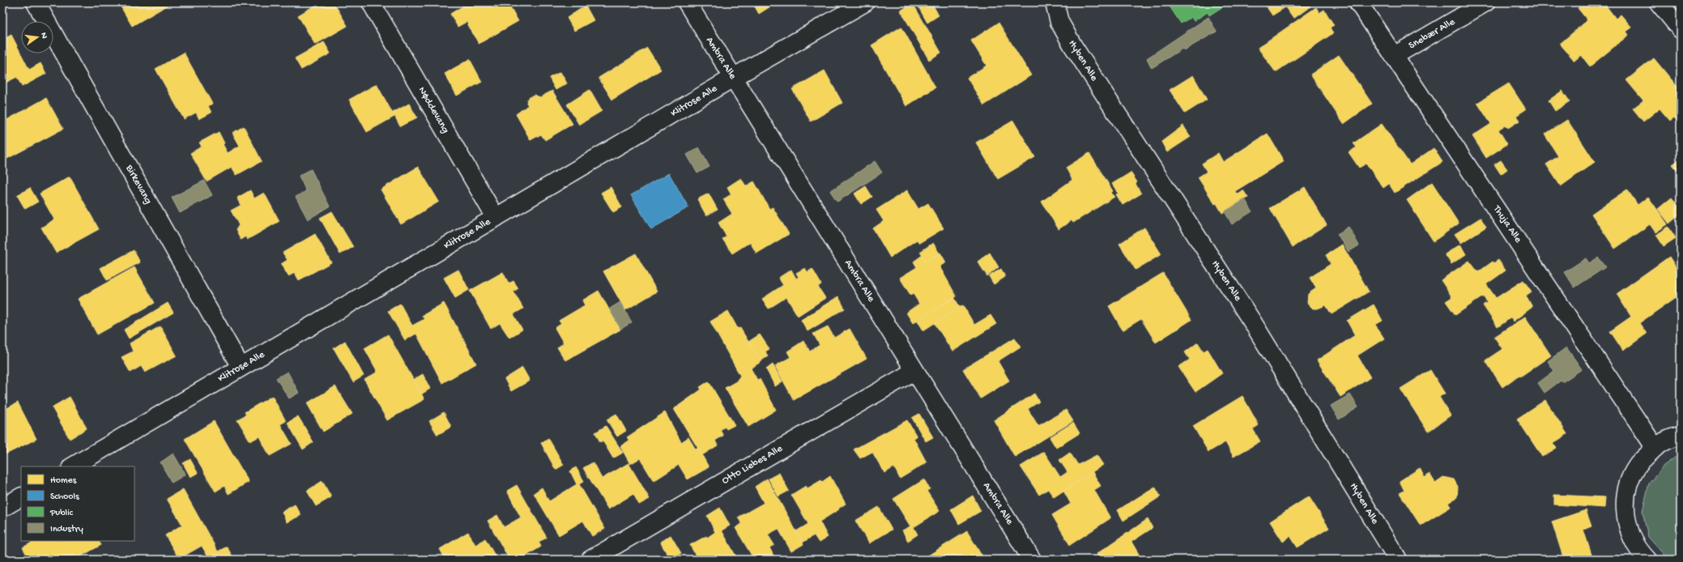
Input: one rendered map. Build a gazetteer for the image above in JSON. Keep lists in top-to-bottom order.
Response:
{
  "streets": {
    "street": [
      "Snebær Alle",
      "Ambra Alle",
      "Hyben Alle",
      "Klitrose Alle",
      "Nøddevang",
      "Birkevang",
      "Thuja Alle",
      "Otto Liebes Alle"
    ]
  },
  "crossings": [
    ["Snebær Alle", "Thuja Alle"],
    ["Ambra Alle", "Klitrose Alle"],
    ["Ambra Alle", "Otto Liebes Alle"],
    ["Klitrose Alle", "Nøddevang"],
    ["Klitrose Alle", "Birkevang"]
  ],
  "legend": [
    "Homes",
    "Schools",
    "Public",
    "Industry"
  ],
  "north": "right"
}
